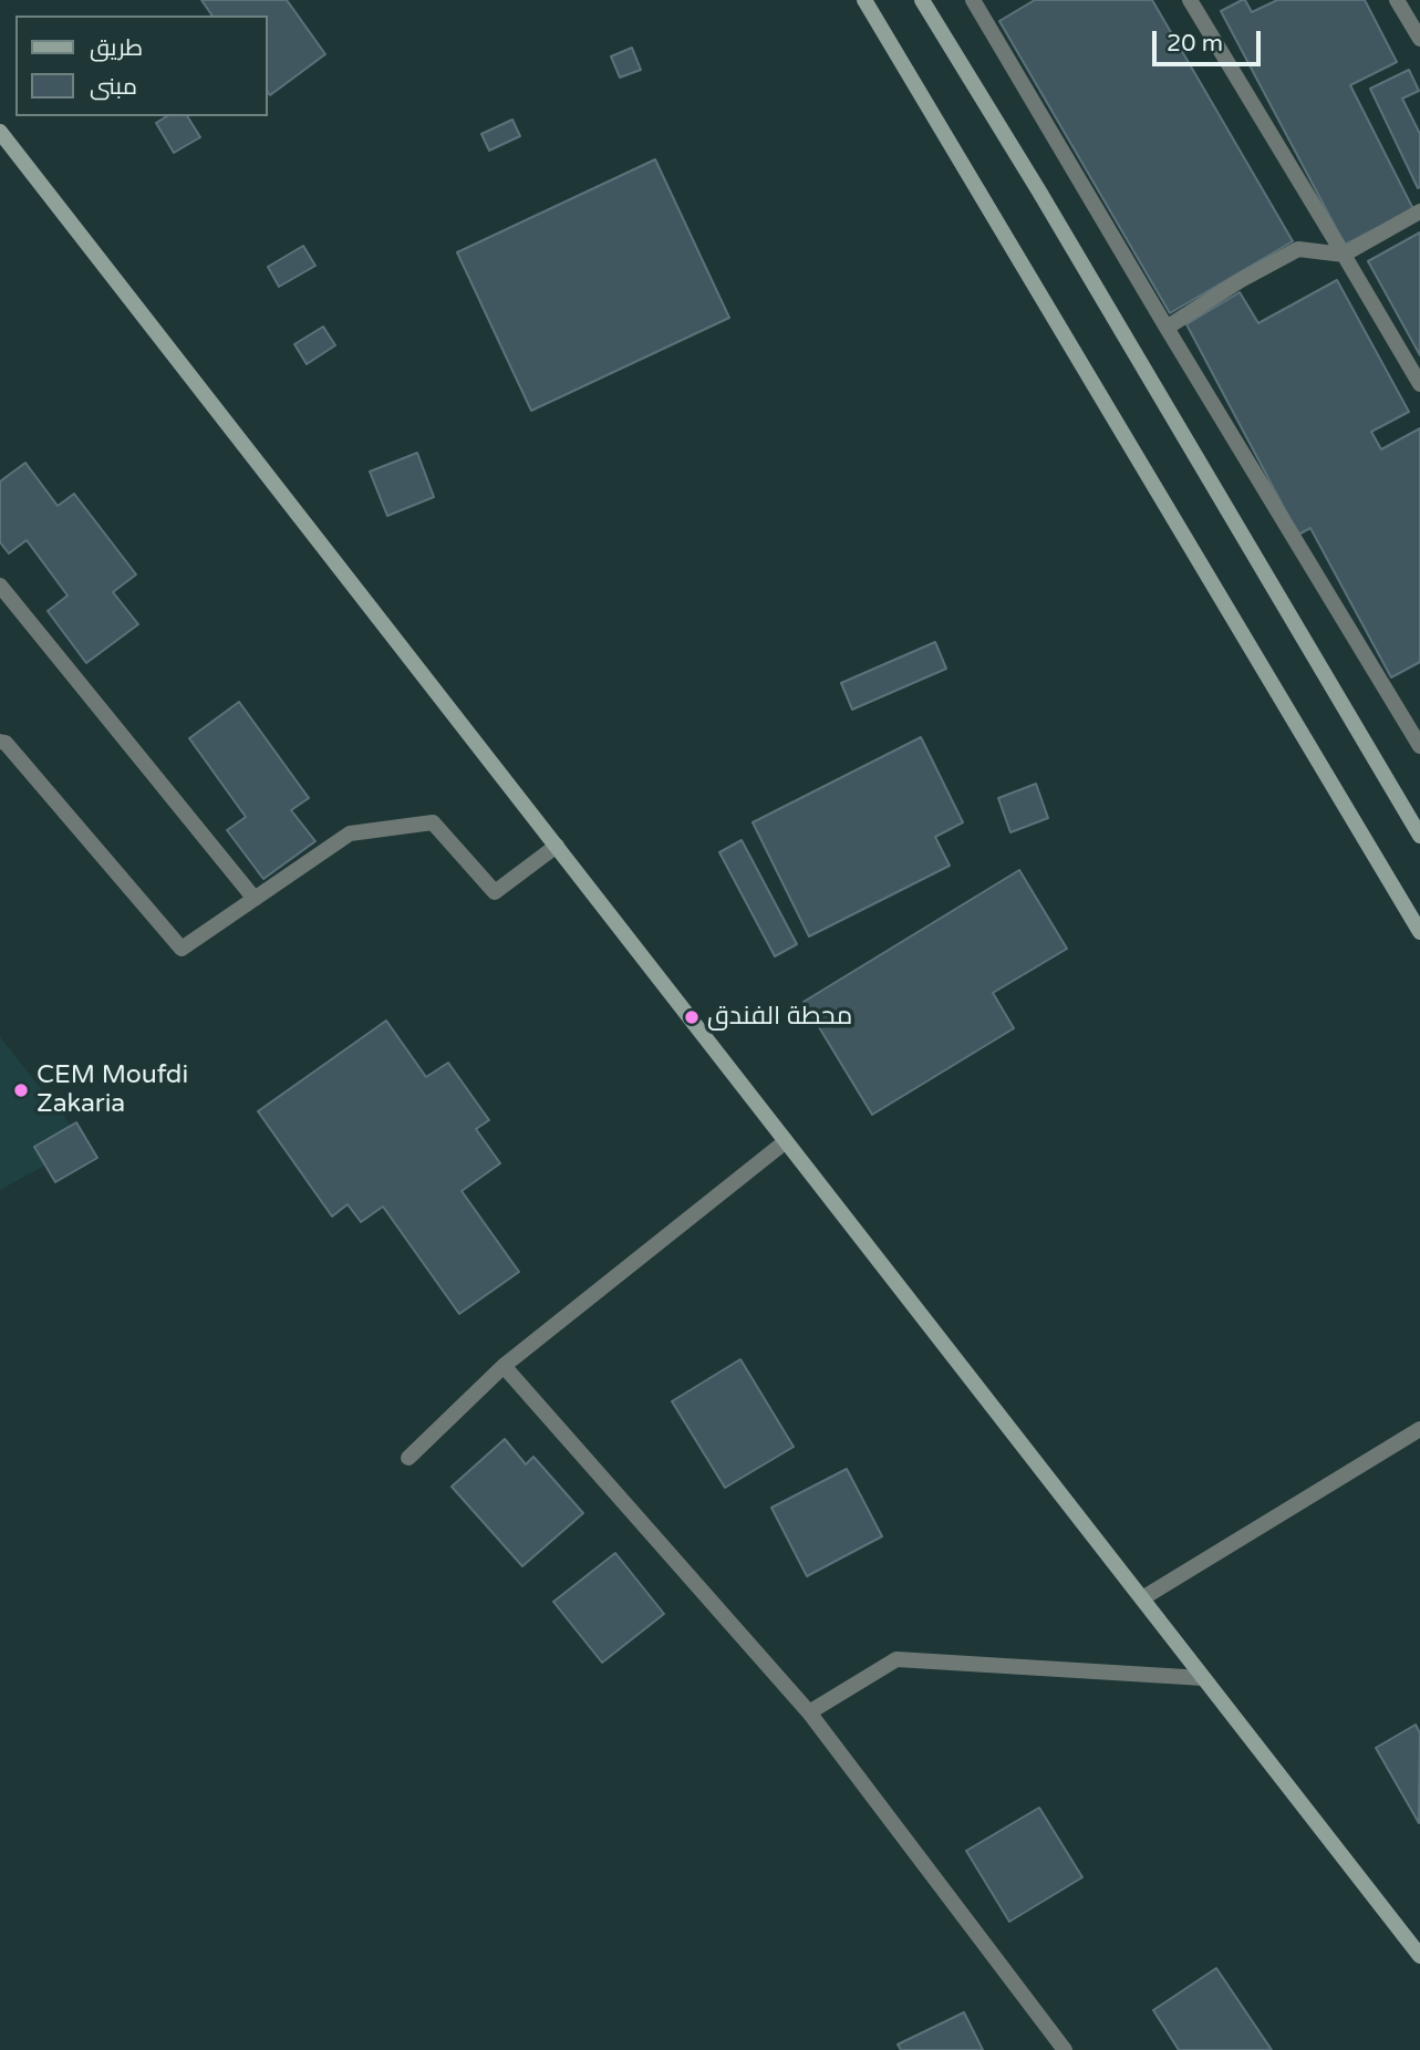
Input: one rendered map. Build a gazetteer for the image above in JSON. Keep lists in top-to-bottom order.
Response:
{
  "places": ["محطة الفندق", "CEM Moufdi Zakaria"],
  "legend": ["طريق", "مبنى"],
  "scale_bar": "20 m"
}
